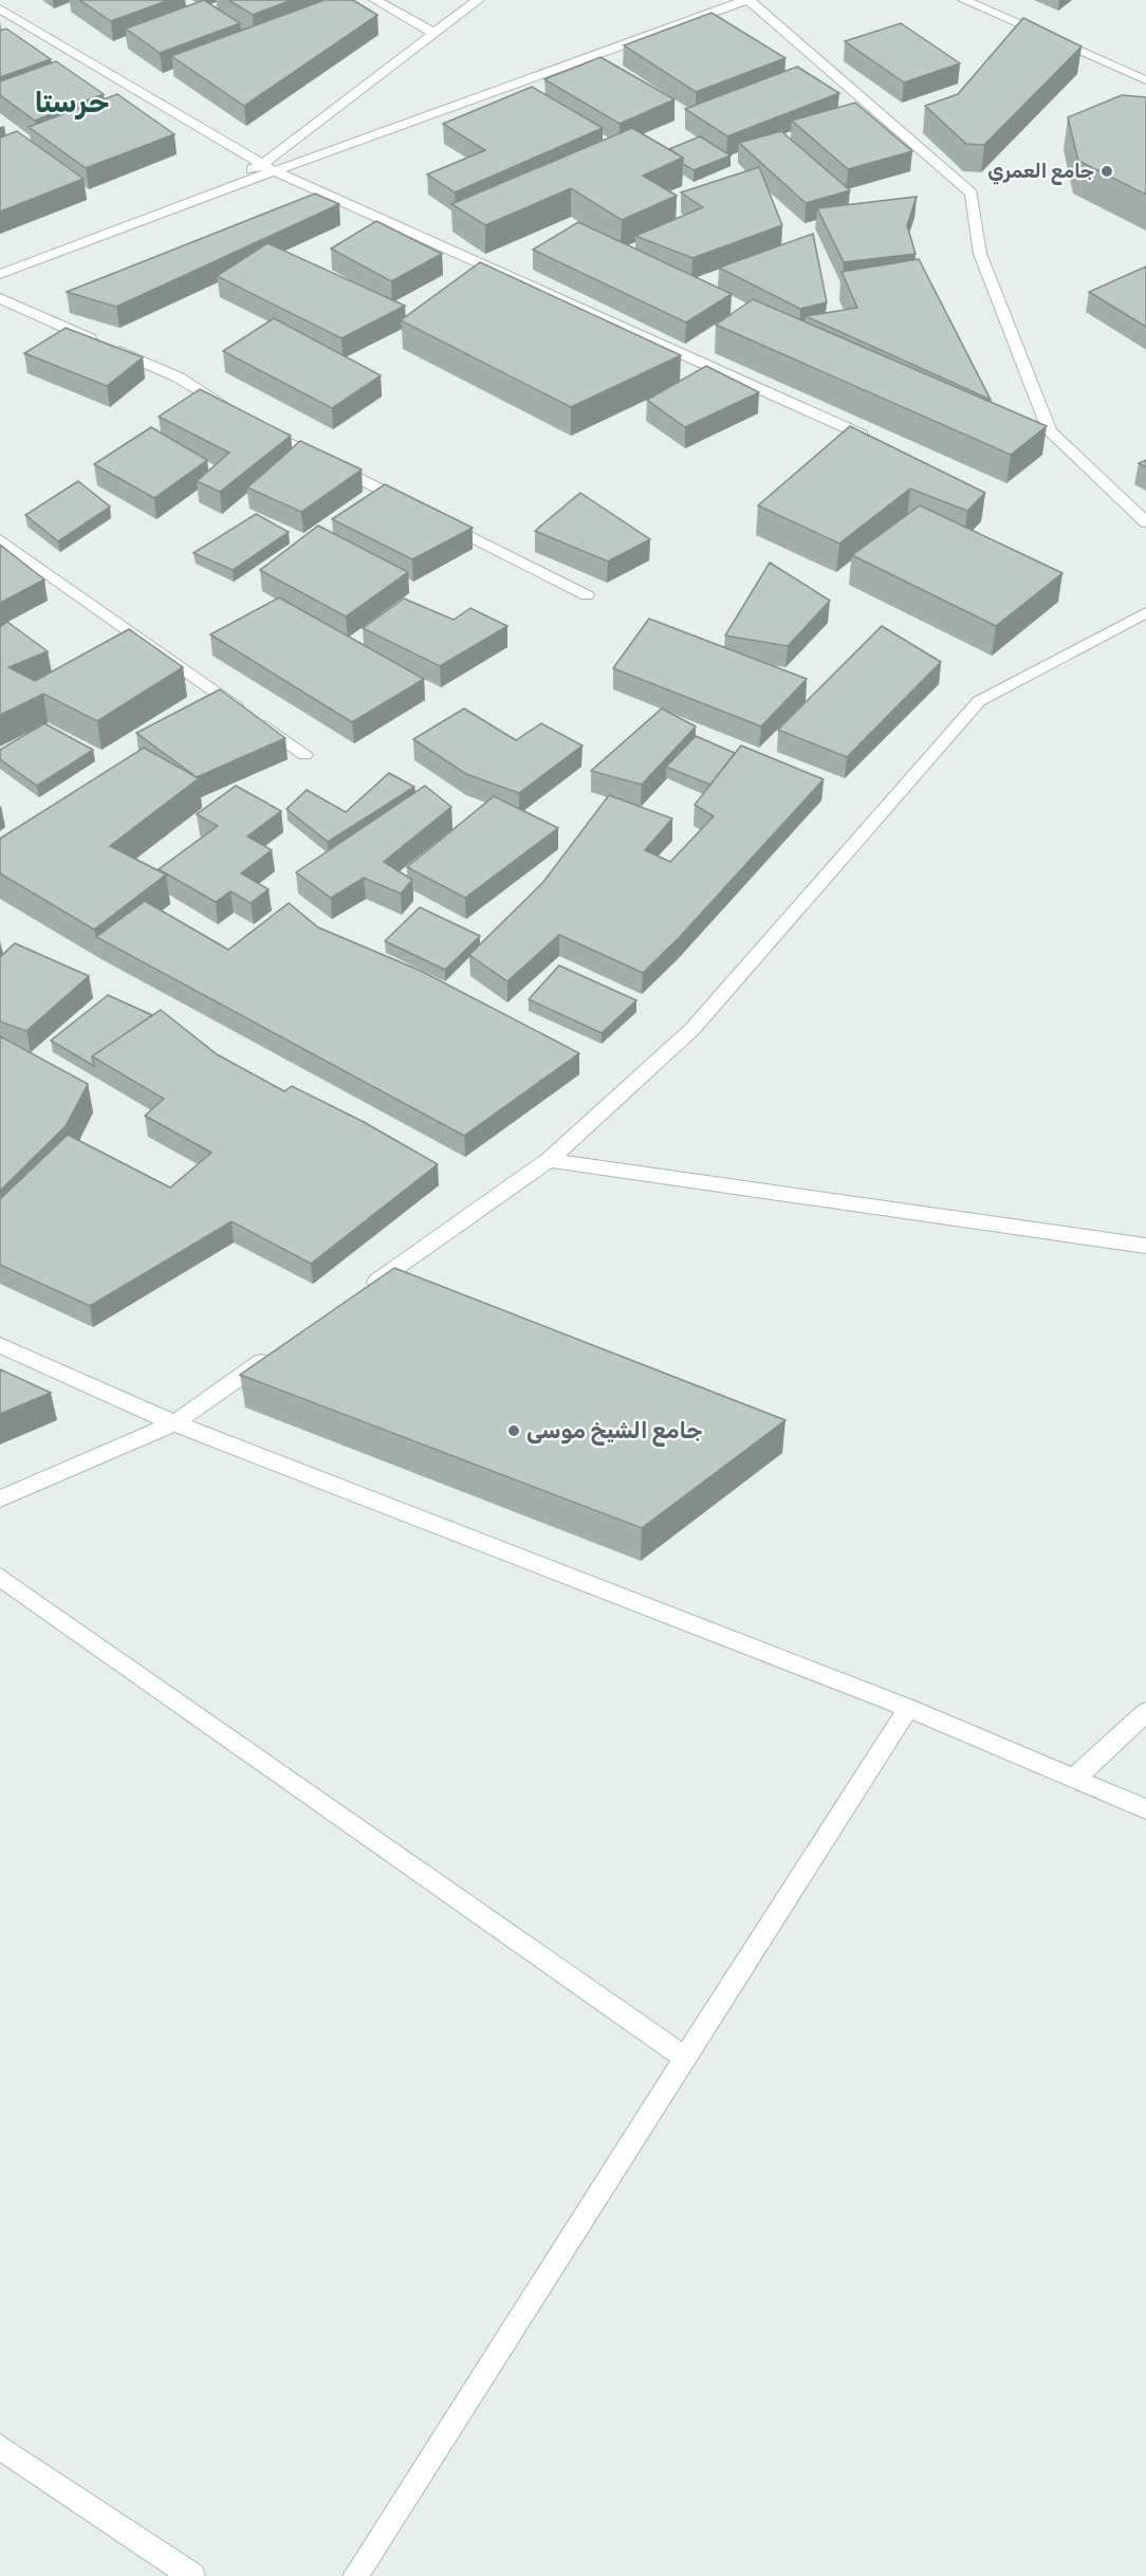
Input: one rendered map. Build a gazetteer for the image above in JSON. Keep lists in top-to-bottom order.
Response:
{
  "districts": ["حرستا"],
  "places": ["جامع العمري", "جامع الشيخ موسى"]
}
